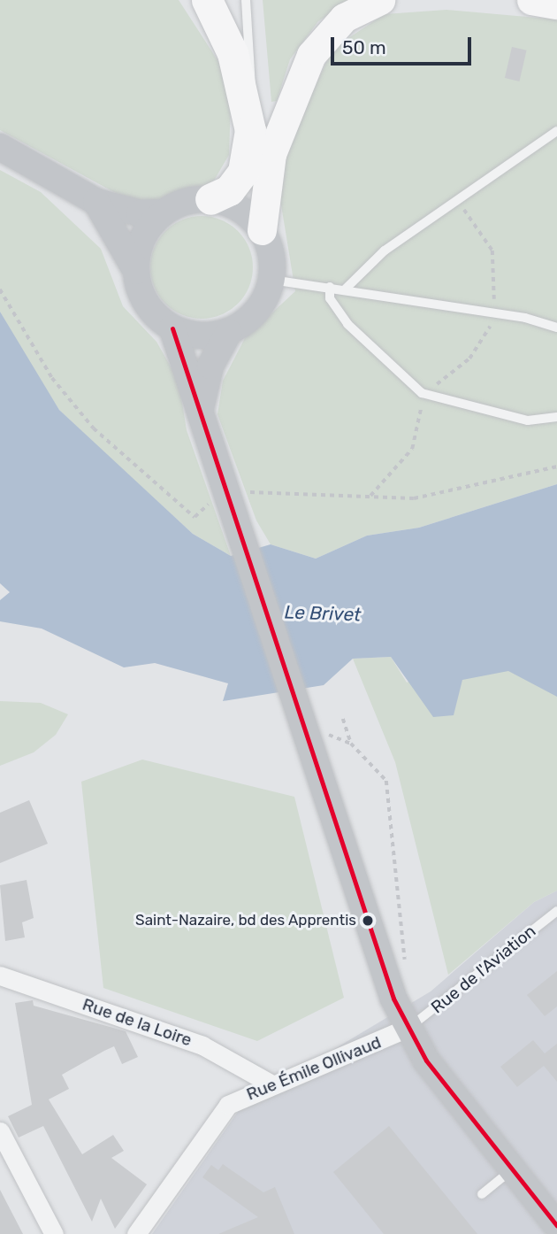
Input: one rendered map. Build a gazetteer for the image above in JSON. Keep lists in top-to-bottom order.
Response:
{
  "streets": {
    "street": ["Rue de la Loire", "Rue Émile Ollivaud"],
    "lane": ["Rue de l'Aviation"]
  },
  "crossings": [
    ["Rue de l'Aviation", "Rue Émile Ollivaud"],
    ["Rue de la Loire", "Rue Émile Ollivaud"]
  ],
  "water": ["Le Brivet"],
  "places": ["Saint-Nazaire, bd des Apprentis"],
  "scale_bar": "50 m"
}
